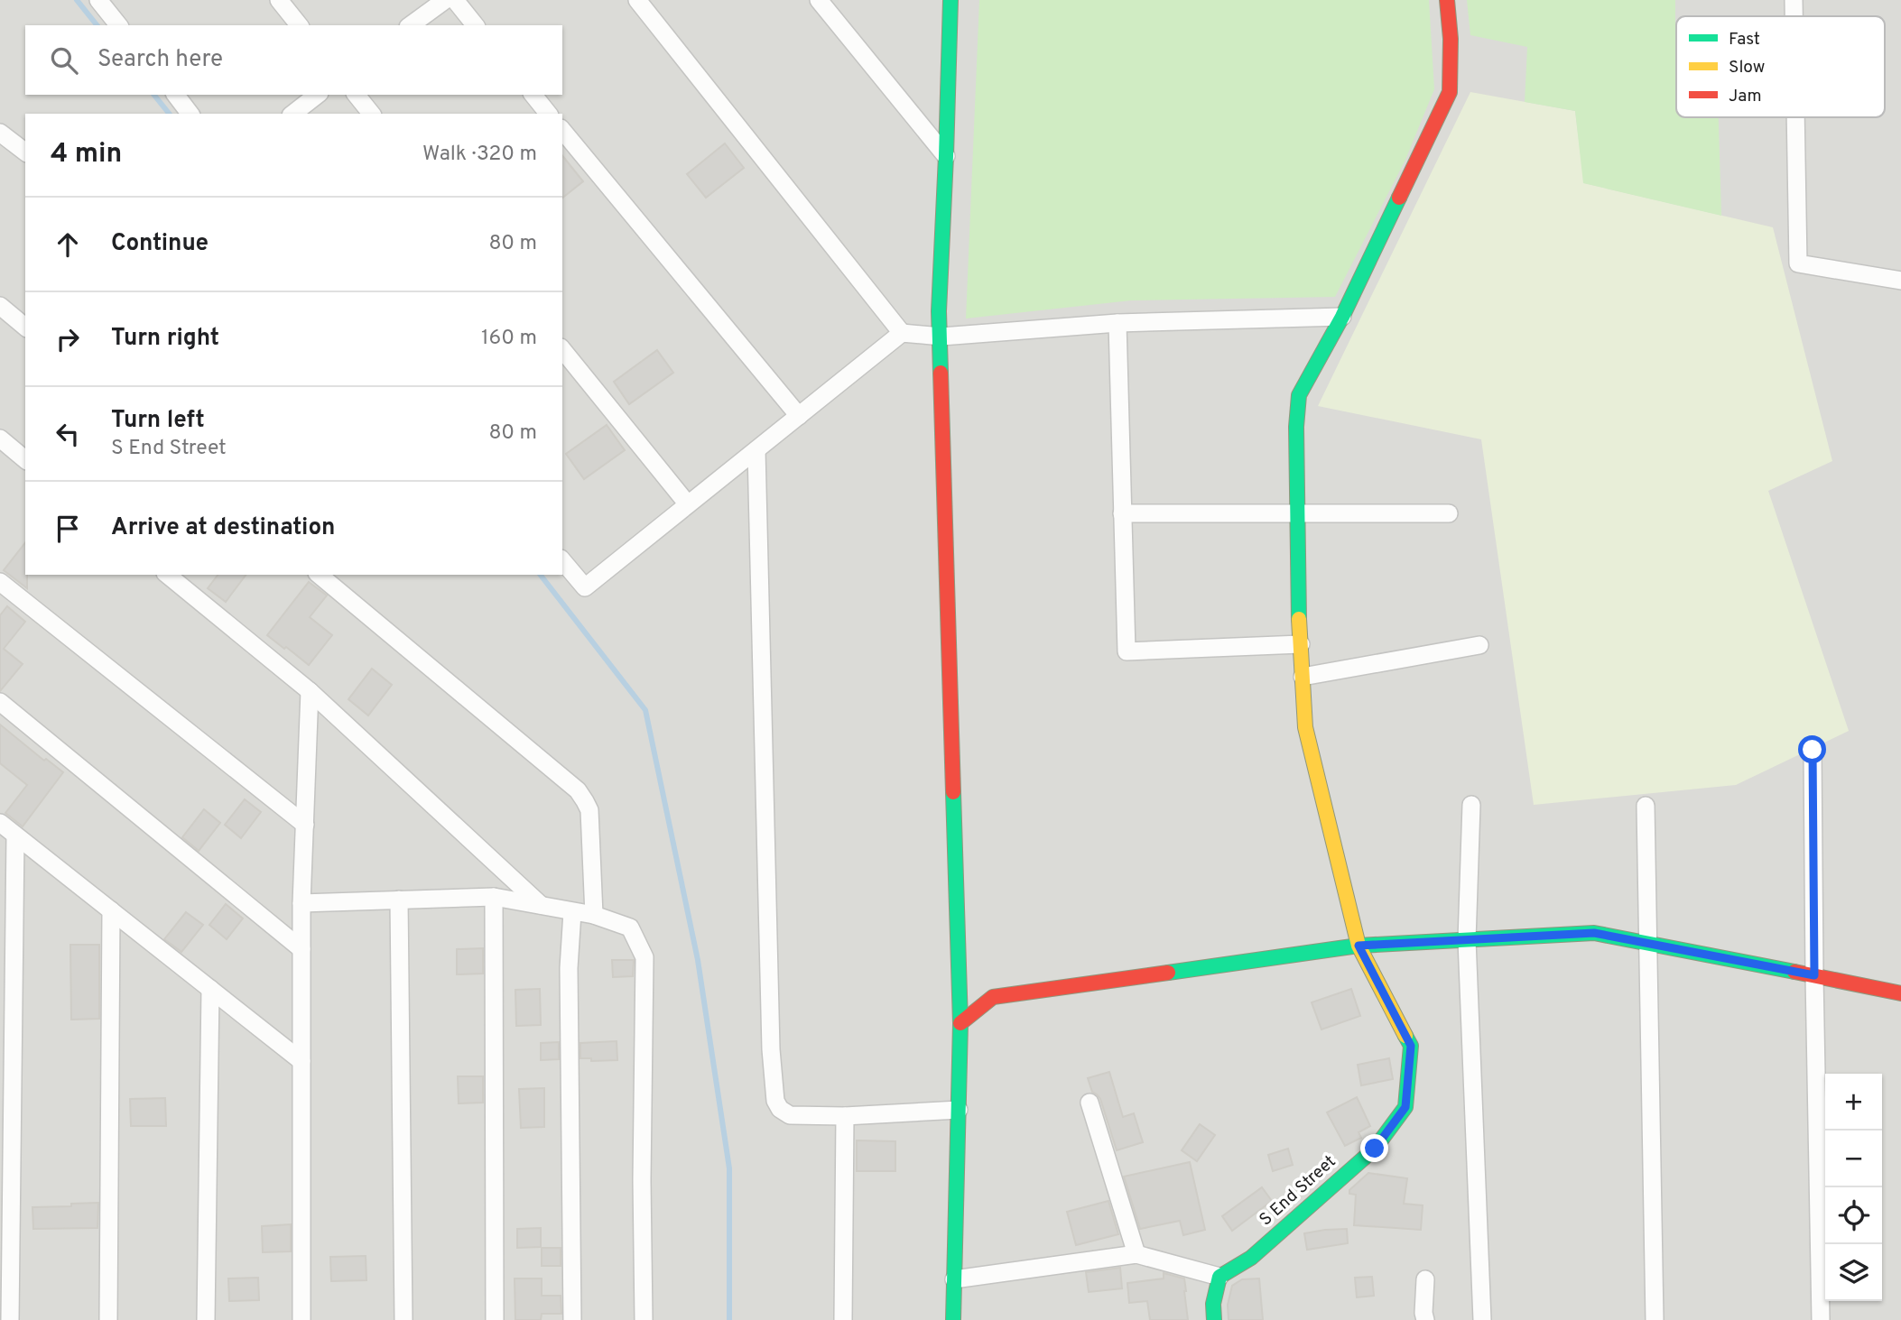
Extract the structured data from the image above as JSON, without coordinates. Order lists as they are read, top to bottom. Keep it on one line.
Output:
{"streets":{"street":["S End Street"]},"legend":["Fast","Slow","Jam"],"page":{"search":"Search here","heading":["4 min","Walk · 320 m"],"list":[["Continue","80 m"],["Turn right","160 m"],["Turn left","S End Street","80 m"],"Arrive at destination"],"map_buttons":["+","−"]}}
